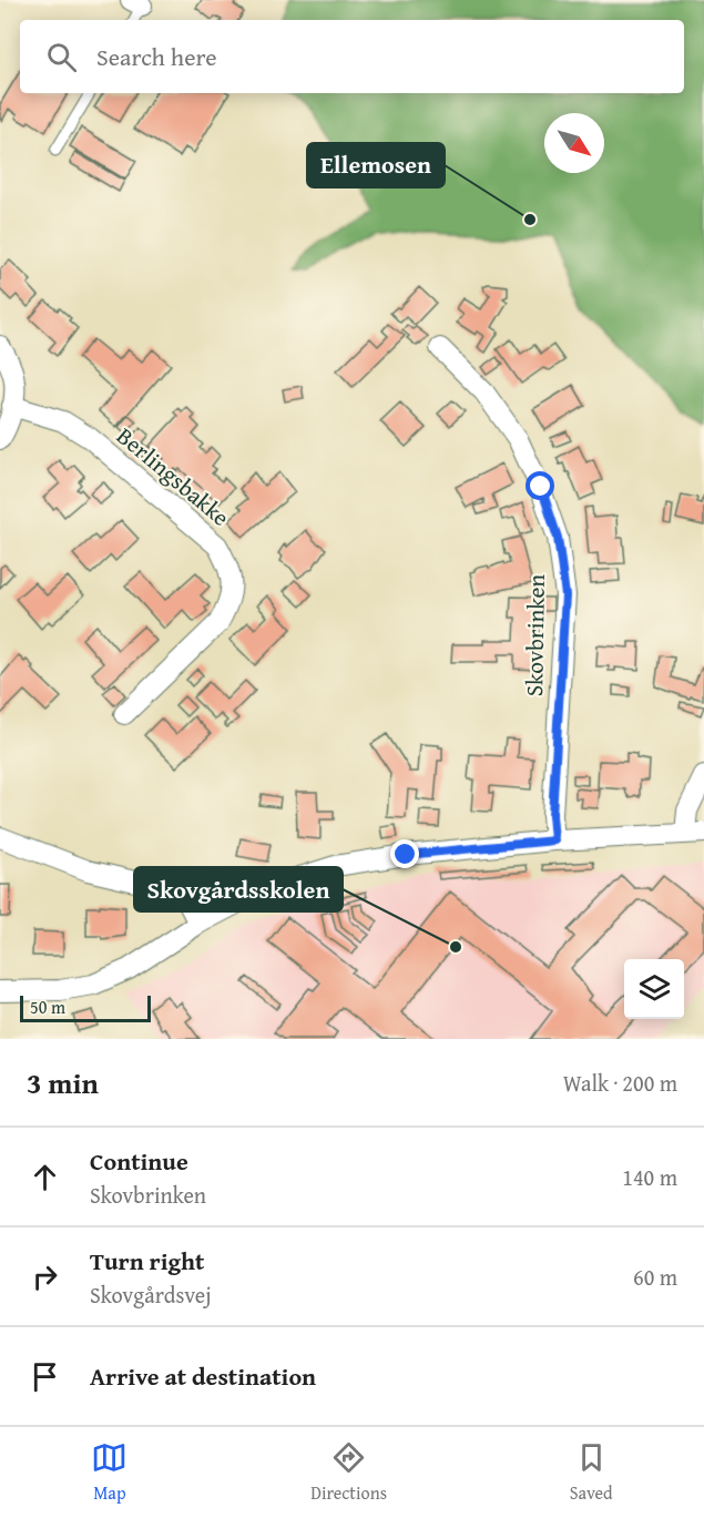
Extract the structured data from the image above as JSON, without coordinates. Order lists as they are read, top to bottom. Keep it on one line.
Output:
{"streets":{"street":["Berlingsbakke","Skovbrinken"]},"places":["Ellemosen","Skovgårdsskolen"],"scale_bar":"50 m","north":"bottom right","page":{"search":"Search here","scale":"50 m","heading":["3 min","Walk · 200 m"],"list":[["Continue","Skovbrinken","140 m"],["Turn right","Skovgårdsvej","60 m"],"Arrive at destination"],"nav":["Map","Directions","Saved"]}}
